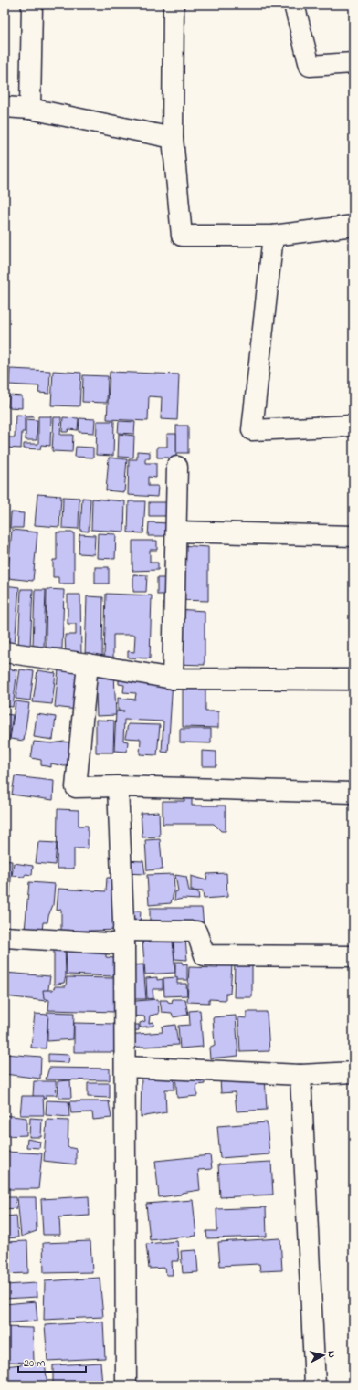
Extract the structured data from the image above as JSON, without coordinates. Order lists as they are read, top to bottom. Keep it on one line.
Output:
{"scale_bar":"20 m","north":"right"}
